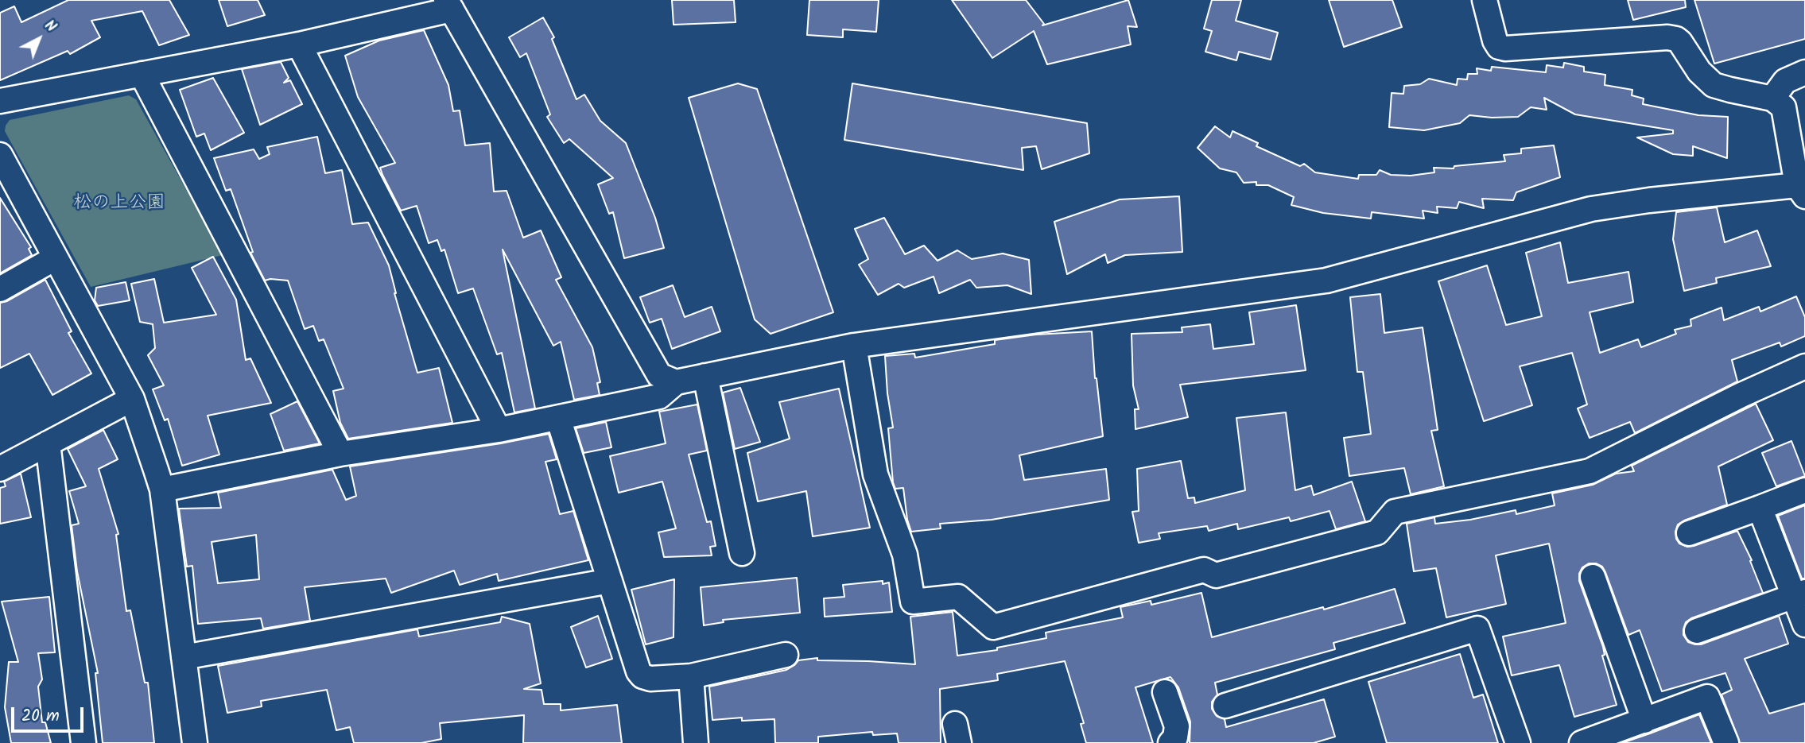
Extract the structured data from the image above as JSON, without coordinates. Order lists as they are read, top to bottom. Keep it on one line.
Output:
{"parks":["松の上公園"],"scale_bar":"20 m","north":"top right"}
